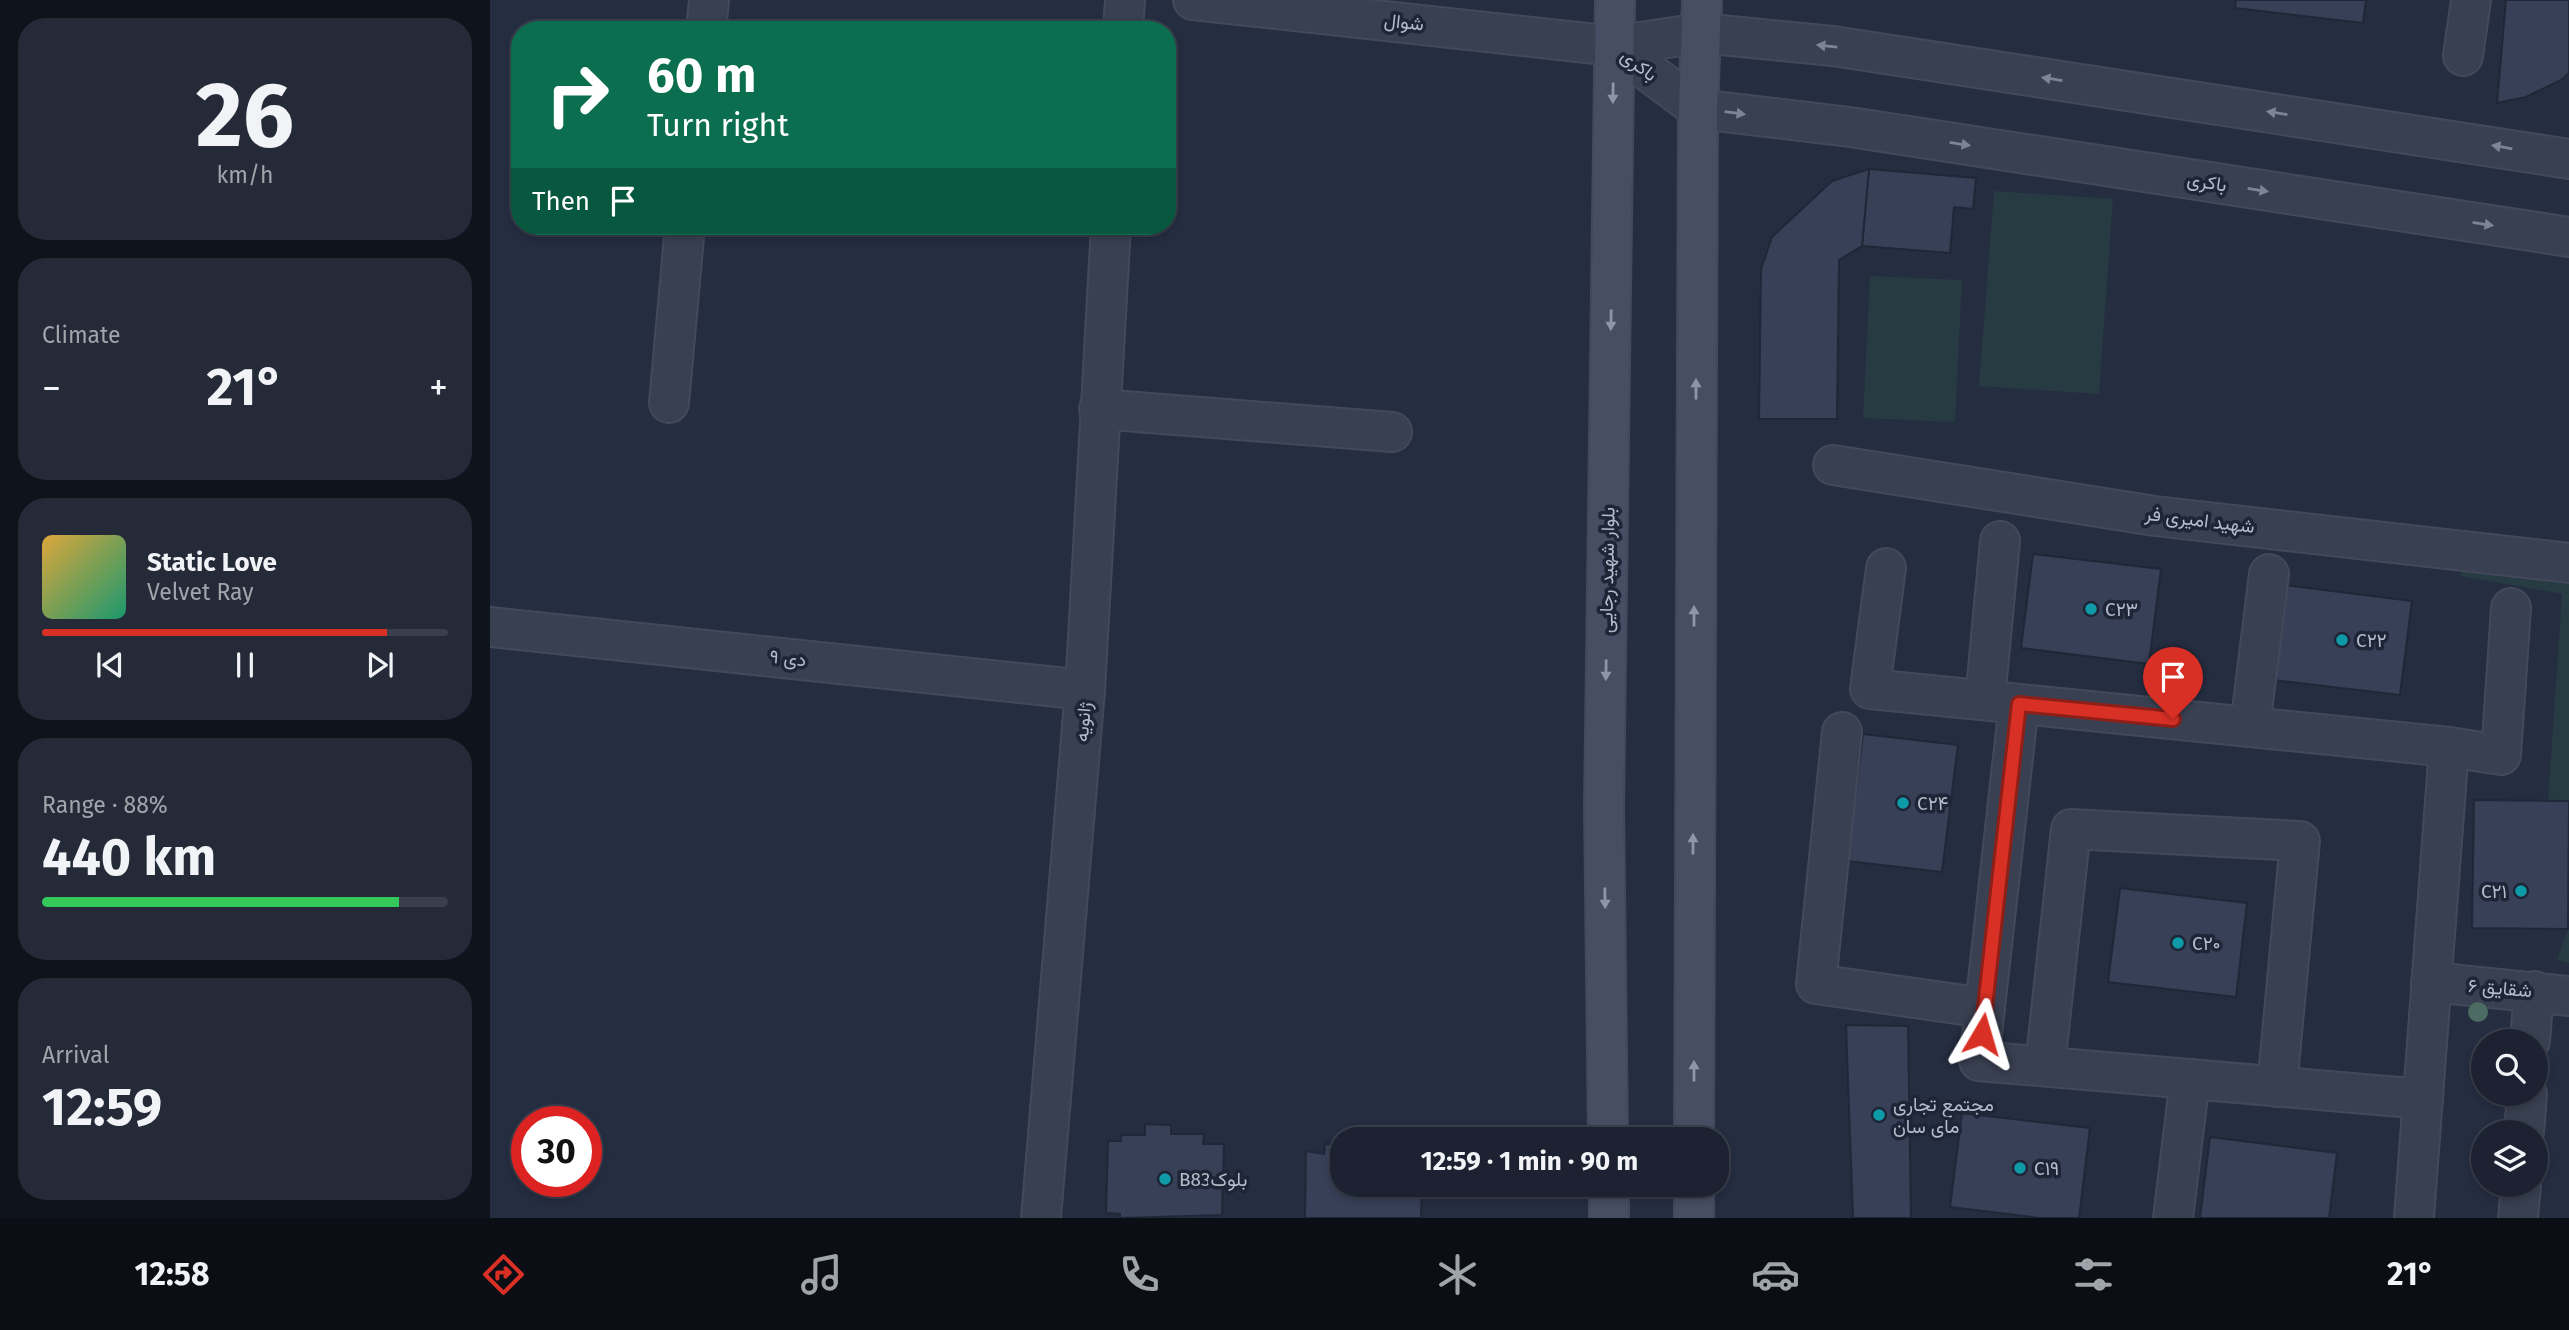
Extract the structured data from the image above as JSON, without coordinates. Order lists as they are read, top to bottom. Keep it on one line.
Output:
{"streets":{"main road":["بلوار شهید رجایی"],"street":["شوال","باکری","شهید امیری فر","۹ دی","ژانویه","شقایق ۶"]},"crossings":[["شوال","باکری"],["شوال","بلوار شهید رجایی"],["باکری","بلوار شهید رجایی"],["۹ دی","ژانویه"]],"places":["C۲۳","C۲۲","C۲۴","C۲۱","C۲۰","مجتمع تجاری مای سان","C۱۹","B83بلوک"],"page":{"tile":[["26","km/h"],"Climate",["Range · 88%","440 km"],["Arrival","12:59"]],"turn":["60 m","Turn right"],"then":"Then","heat":["−","21°","+"],"song":["Static Love","Velvet Ray"],"limit":"30","trip":"12:59 · 1 min · 90 m","tabs":["12:58","21°"]}}
